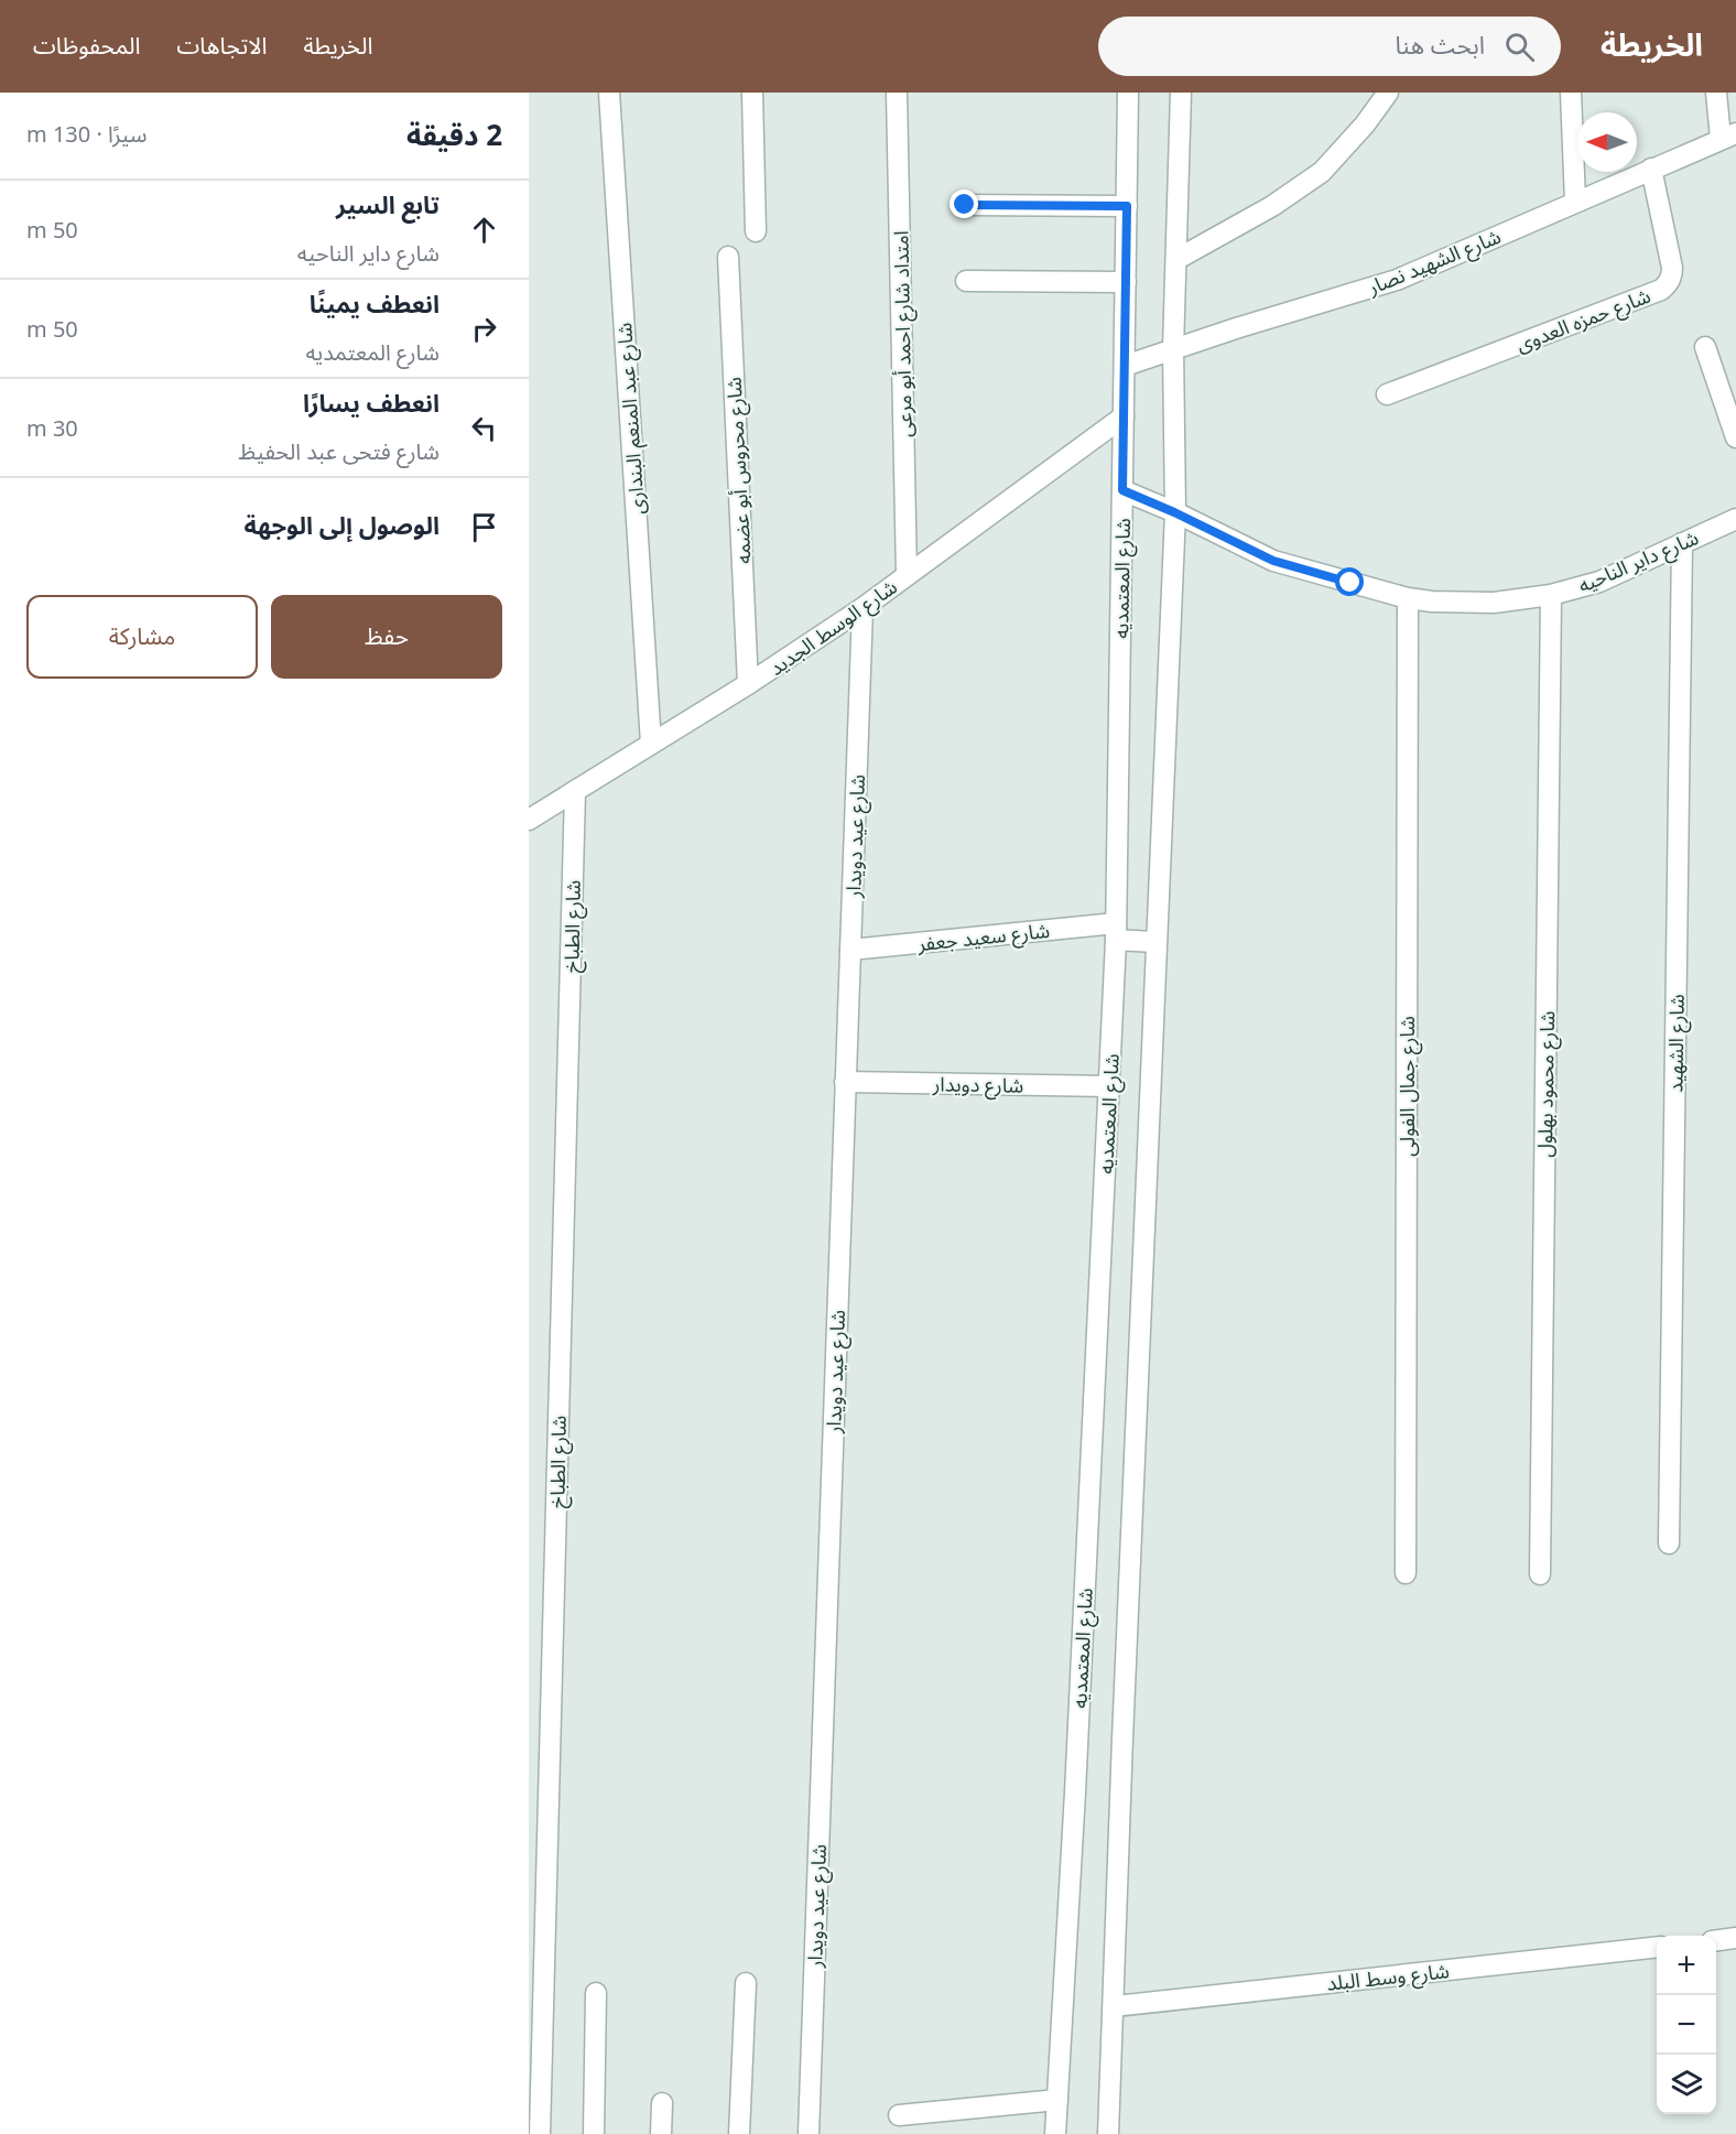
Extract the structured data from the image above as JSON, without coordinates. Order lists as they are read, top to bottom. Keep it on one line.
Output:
{"streets":{"street":["شارع الشهيد نصار","شارع حمزه العدوى","امتداد شارع احمد أبو مرعى","شارع عبد المنعم البندارى","شارع محروس أبو عضمه","شارع داير الناحيه","شارع المعتمديه","شارع الوسط الجديد","شارع عيد دويدار","شارع الطباخ","شارع سعيد جعفر","شارع الشهيد","شارع دويدار","شارع محمود بهلول","شارع جمال الفولى","شارع وسط البلد"]},"crossings":[["شارع الشهيد نصار","شارع حمزه العدوى"],["شارع الشهيد نصار","شارع المعتمديه"],["امتداد شارع احمد أبو مرعى","شارع الوسط الجديد"],["شارع عبد المنعم البندارى","شارع الوسط الجديد"],["شارع محروس أبو عضمه","شارع الوسط الجديد"],["شارع داير الناحيه","شارع المعتمديه"],["شارع داير الناحيه","شارع الشهيد"],["شارع داير الناحيه","شارع محمود بهلول"],["شارع داير الناحيه","شارع جمال الفولى"],["شارع المعتمديه","شارع الوسط الجديد"],["شارع المعتمديه","شارع سعيد جعفر"],["شارع المعتمديه","شارع دويدار"],["شارع المعتمديه","شارع وسط البلد"],["شارع الوسط الجديد","شارع عيد دويدار"],["شارع الوسط الجديد","شارع الطباخ"],["شارع عيد دويدار","شارع سعيد جعفر"],["شارع عيد دويدار","شارع دويدار"]],"north":"left","page":{"header":"الخريطة","search":"ابحث هنا","nav":["الخريطة","الاتجاهات","المحفوظات"],"heading":["2 دقيقة","سيرًا · 130 m"],"list":[["تابع السير","شارع داير الناحيه","50 m"],["انعطف يمينًا","شارع المعتمديه","50 m"],["انعطف يسارًا","شارع فتحى عبد الحفيظ","30 m"],"الوصول إلى الوجهة"],"buttons":["حفظ","مشاركة"],"map_buttons":["+","−"]}}
